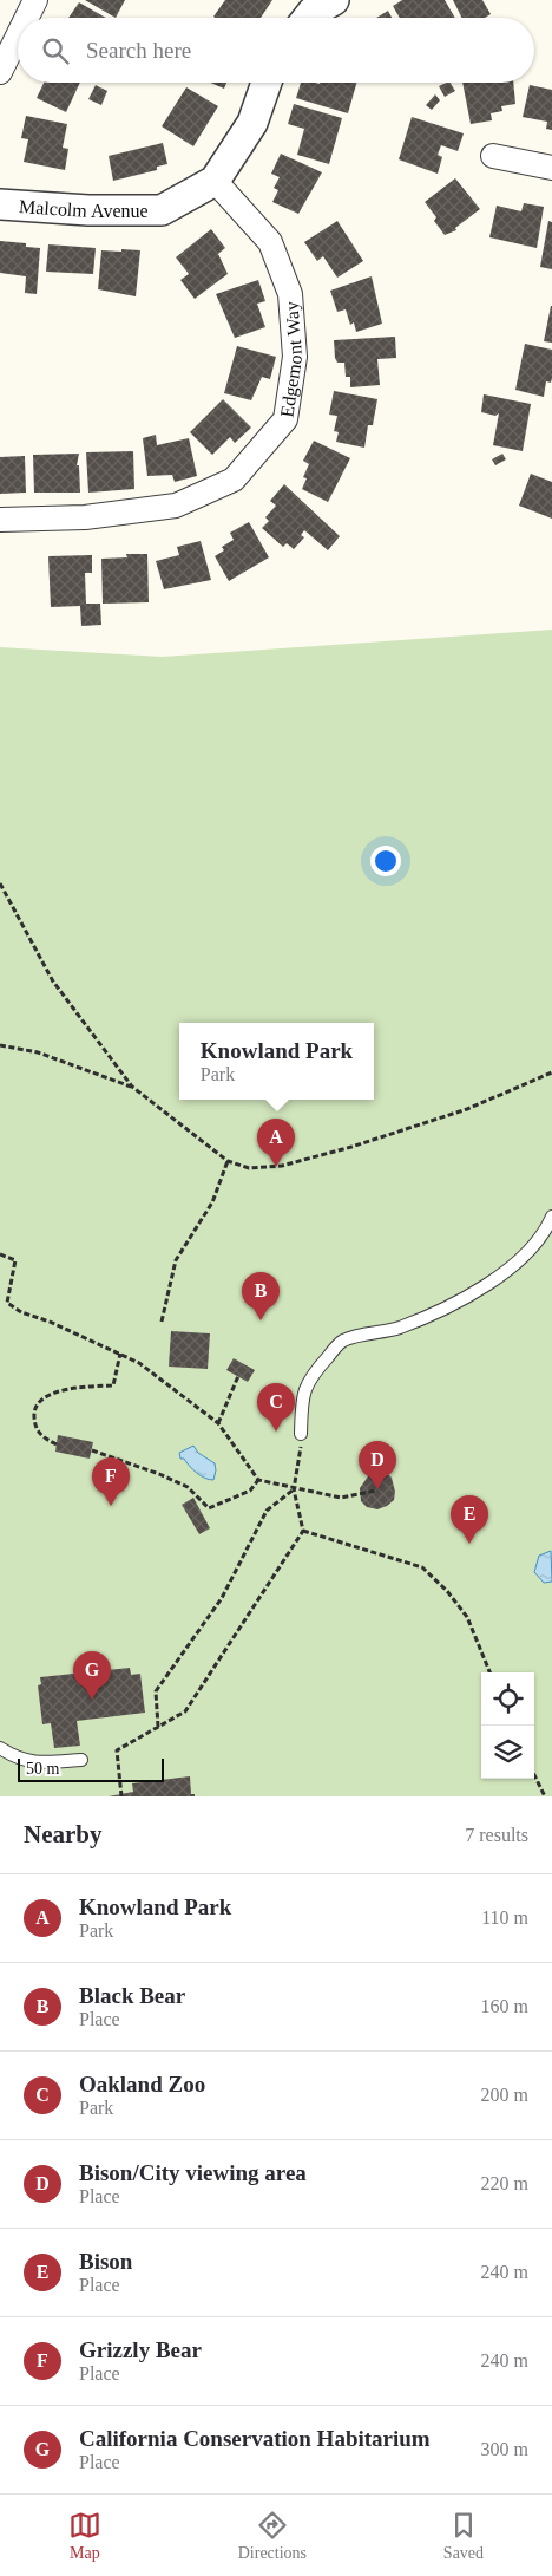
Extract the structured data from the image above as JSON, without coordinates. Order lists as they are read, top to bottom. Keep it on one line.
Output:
{"streets":{"street":["Malcolm Avenue","Edgemont Way"]},"crossings":[["Malcolm Avenue","Edgemont Way"]],"scale_bar":"50 m","page":{"search":"Search here","popup":["Knowland Park","Park"],"pins":["A","B","C","D","F","E","G"],"scale":"50 m","heading":["Nearby","7 results"],"list":[{"mark":"A","name":"Knowland Park","note":"Park","value":"110 m"},{"mark":"B","name":"Black Bear","note":"Place","value":"160 m"},{"mark":"C","name":"Oakland Zoo","note":"Park","value":"200 m"},{"mark":"D","name":"Bison/City viewing area","note":"Place","value":"220 m"},{"mark":"E","name":"Bison","note":"Place","value":"240 m"},{"mark":"F","name":"Grizzly Bear","note":"Place","value":"240 m"},{"mark":"G","name":"California Conservation Habitarium","note":"Place","value":"300 m"}],"nav":["Map","Directions","Saved"]}}
